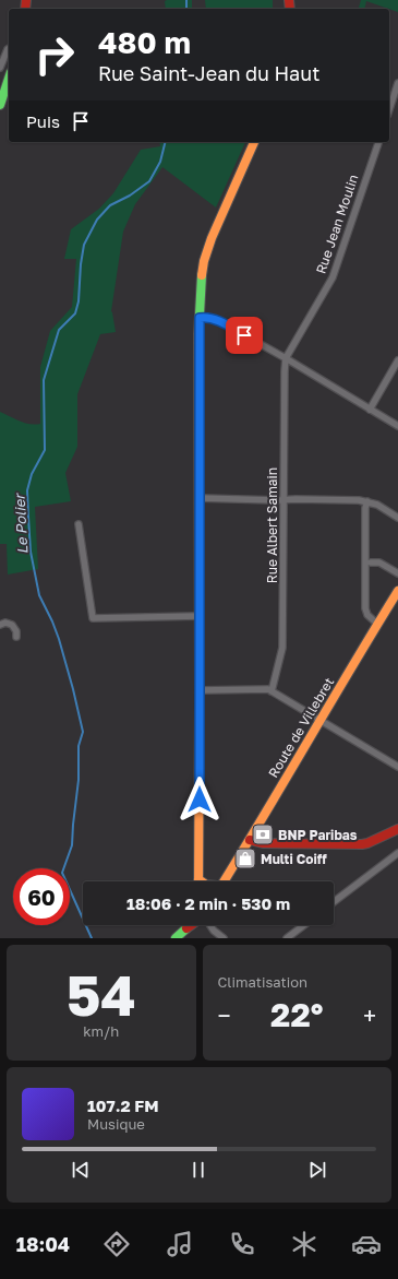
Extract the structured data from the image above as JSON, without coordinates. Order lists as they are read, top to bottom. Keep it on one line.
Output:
{"streets":{"main road":["Route de Villebret"],"street":["Rue Jean Moulin","Rue Albert Samain"]},"crossings":[["Rue Jean Moulin","Rue Albert Samain"]],"water":["Le Polier"],"places":{"bank":["BNP Paribas"],"shop":["Multi Coiff"]},"page":{"turn":["480 m","Rue Saint-Jean du Haut"],"then":"Puis","limit":"60","trip":"18:06 · 2 min · 530 m","tile":[["54","km/h"],"Climatisation"],"heat":["−","22°","+"],"song":["107.2 FM","Musique"],"tabs":"18:04"}}
